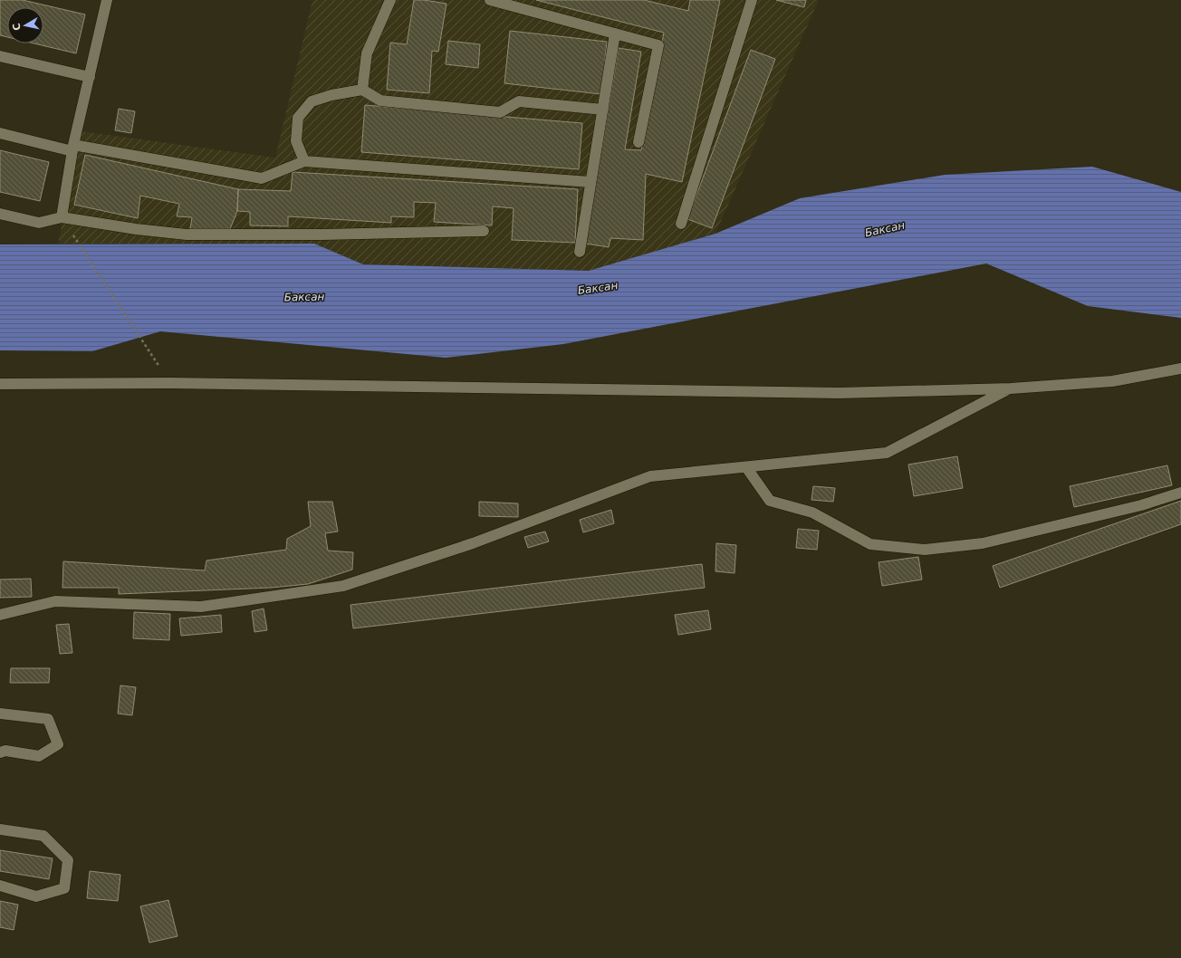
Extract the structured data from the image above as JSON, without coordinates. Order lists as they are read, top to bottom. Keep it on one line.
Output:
{"water":["Баксан"],"north":"left"}
